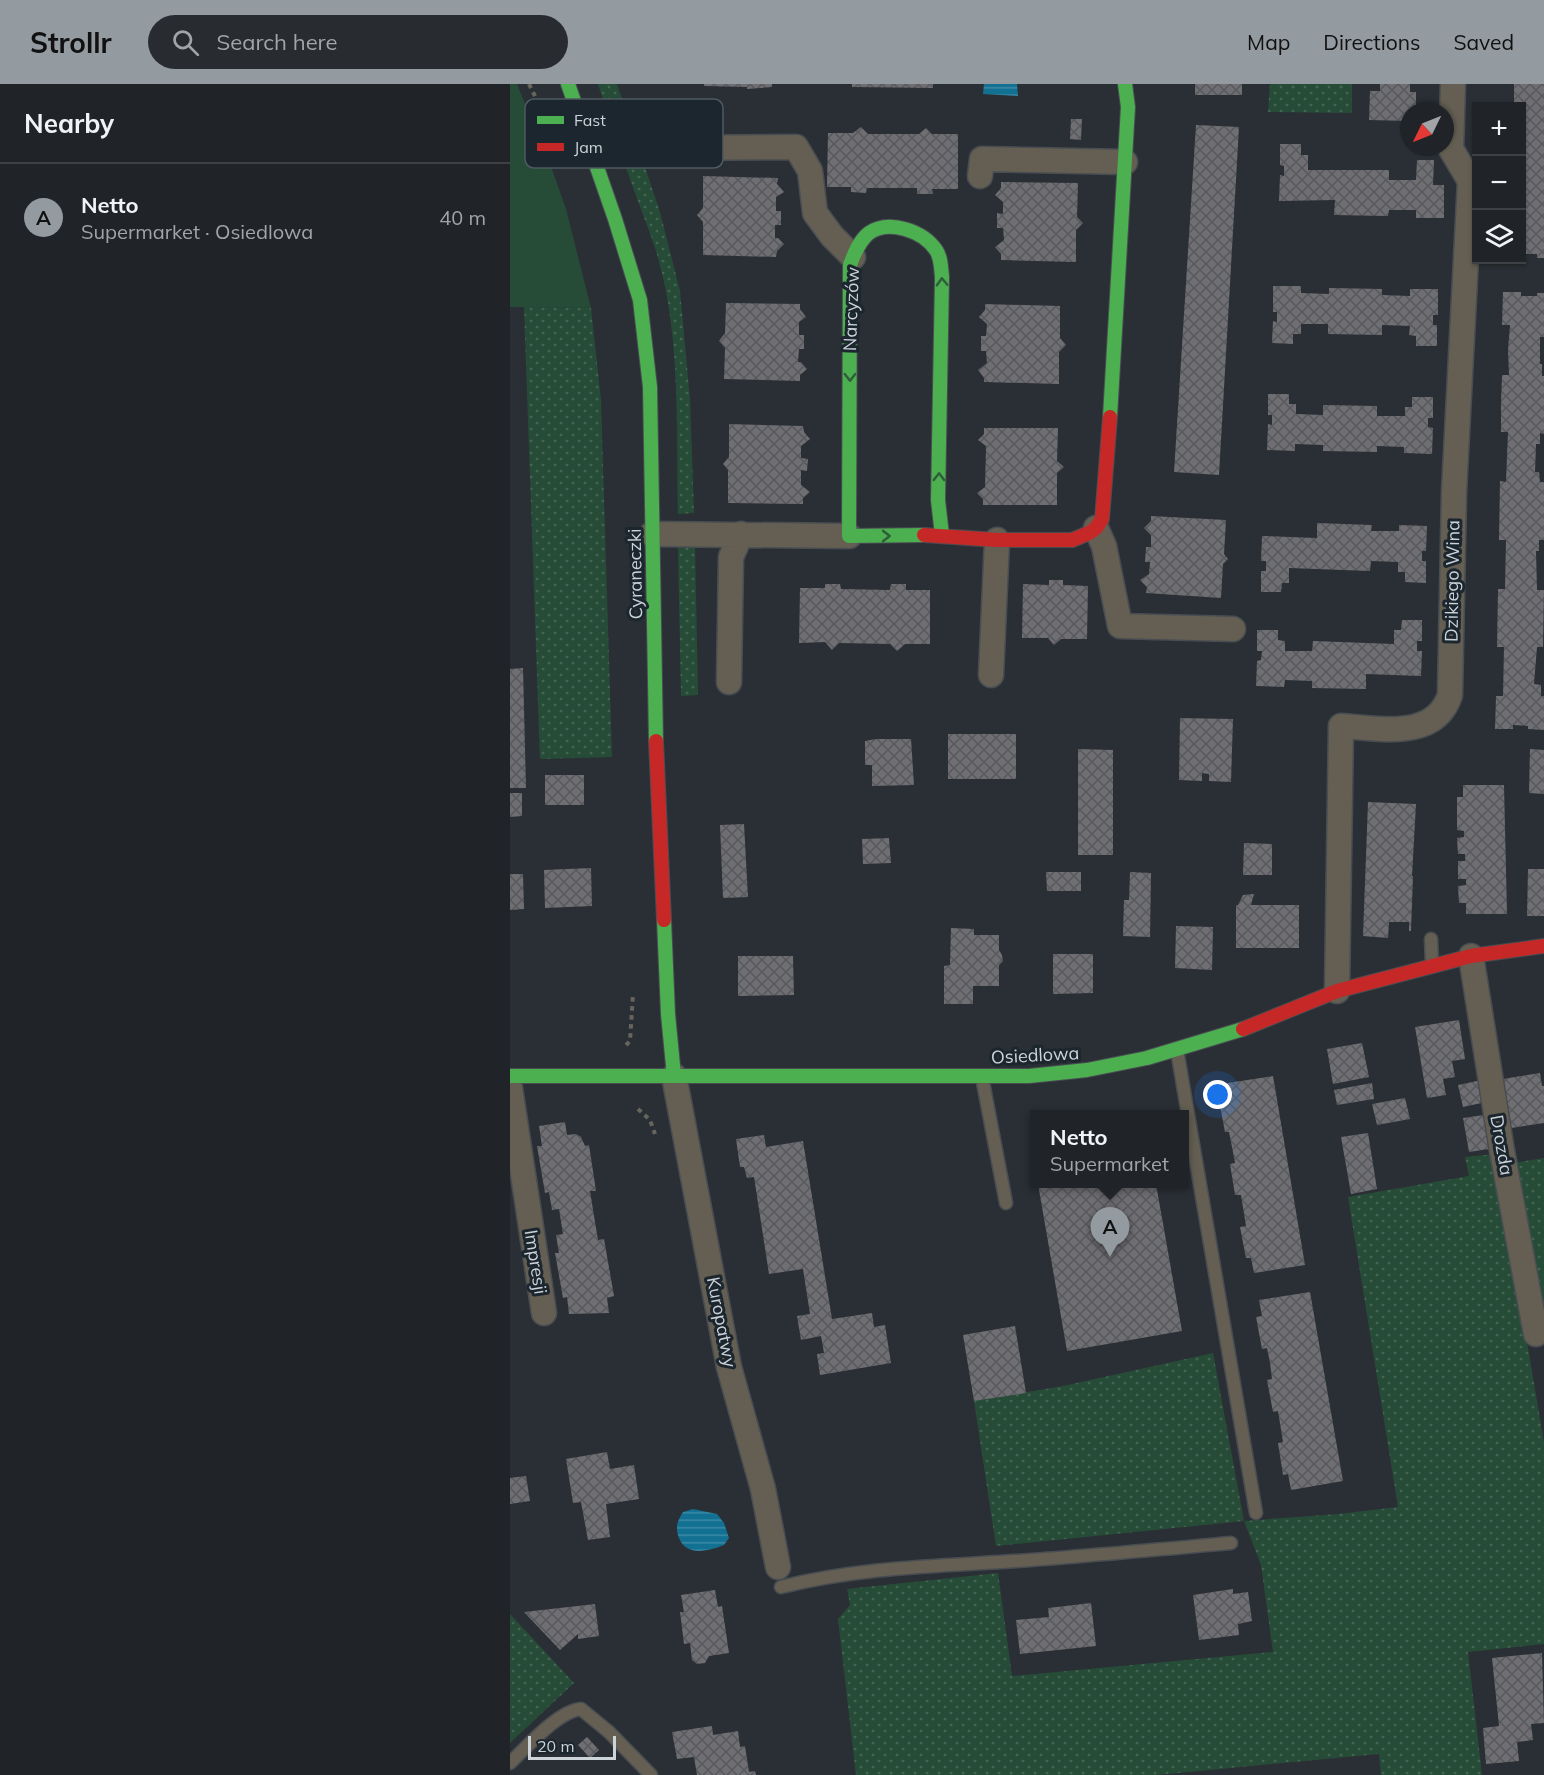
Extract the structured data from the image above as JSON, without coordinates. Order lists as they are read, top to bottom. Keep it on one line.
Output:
{"streets":{"street":["Narcyzów","Cyraneczki","Dzikiego Wina","Osiedlowa","Drozda","Impresji","Kuropatwy"]},"crossings":[["Cyraneczki","Osiedlowa"],["Cyraneczki","Kuropatwy"],["Dzikiego Wina","Osiedlowa"],["Osiedlowa","Drozda"],["Osiedlowa","Kuropatwy"]],"legend":["Fast","Jam"],"scale_bar":"20 m","north":"bottom left","page":{"header":"Strollr","search":"Search here","nav":["Map","Directions","Saved"],"heading":"Nearby","map_buttons":["+","−"],"list":[{"mark":"A","name":"Netto","note":"Supermarket · Osiedlowa","value":"40 m"}],"popup":["Netto","Supermarket"],"pins":"A","scale":"20 m"}}
